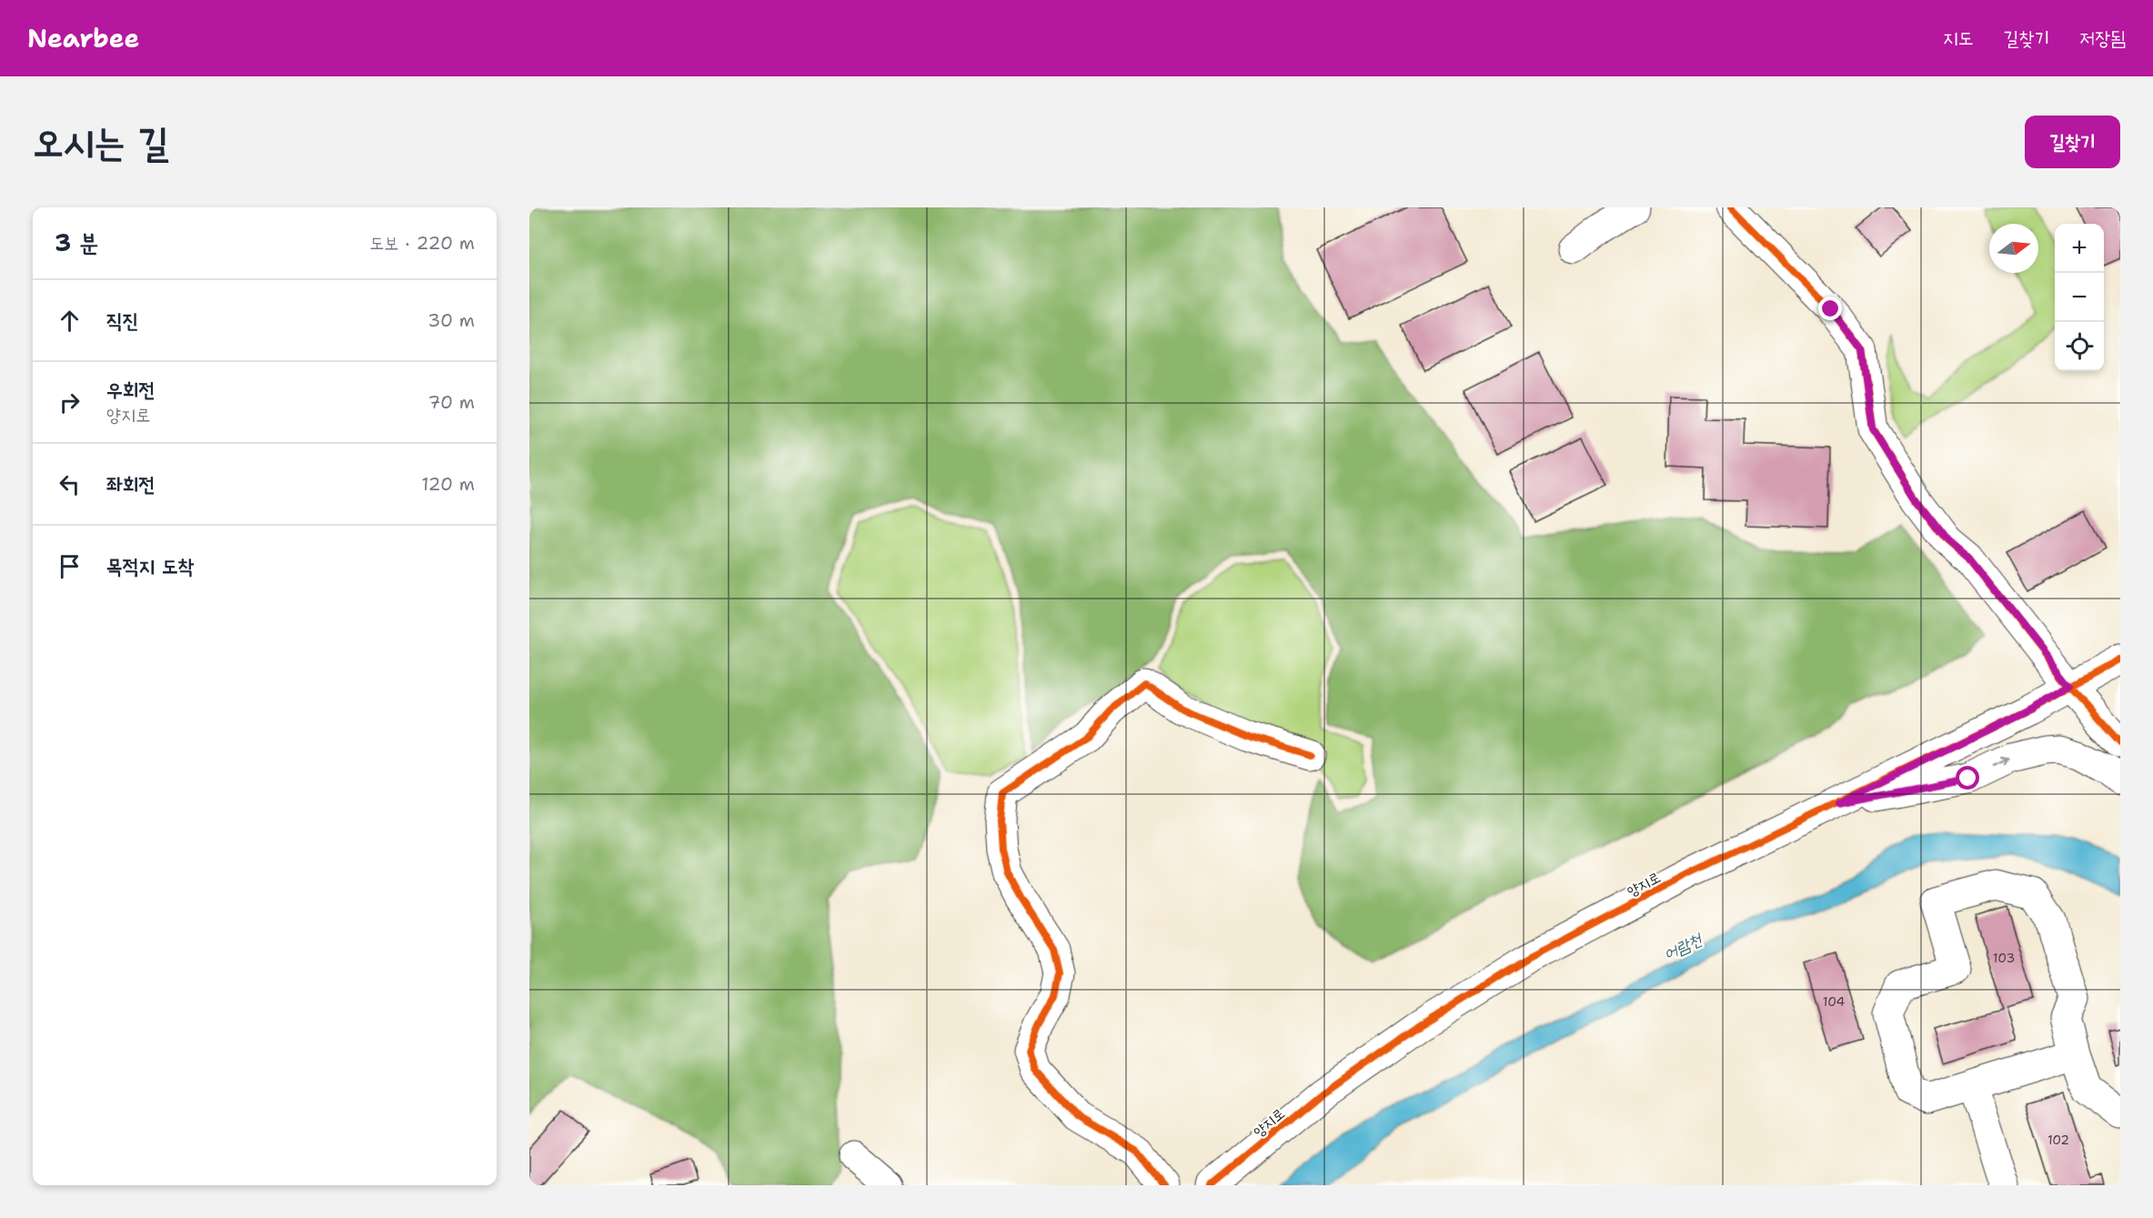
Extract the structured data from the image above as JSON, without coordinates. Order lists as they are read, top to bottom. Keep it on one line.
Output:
{"streets":{"street":["양지로"]},"water":["어람천"],"house_numbers":["103","104","102"],"north":"right","page":{"header":"Nearbee","nav":["지도","길찾기","저장됨"],"buttons":"길찾기","title":"오시는 길","heading":["3 분","도보 · 220 m"],"map_buttons":["+","−"],"list":[["직진","30 m"],["우회전","양지로","70 m"],["좌회전","120 m"],"목적지 도착"]}}
